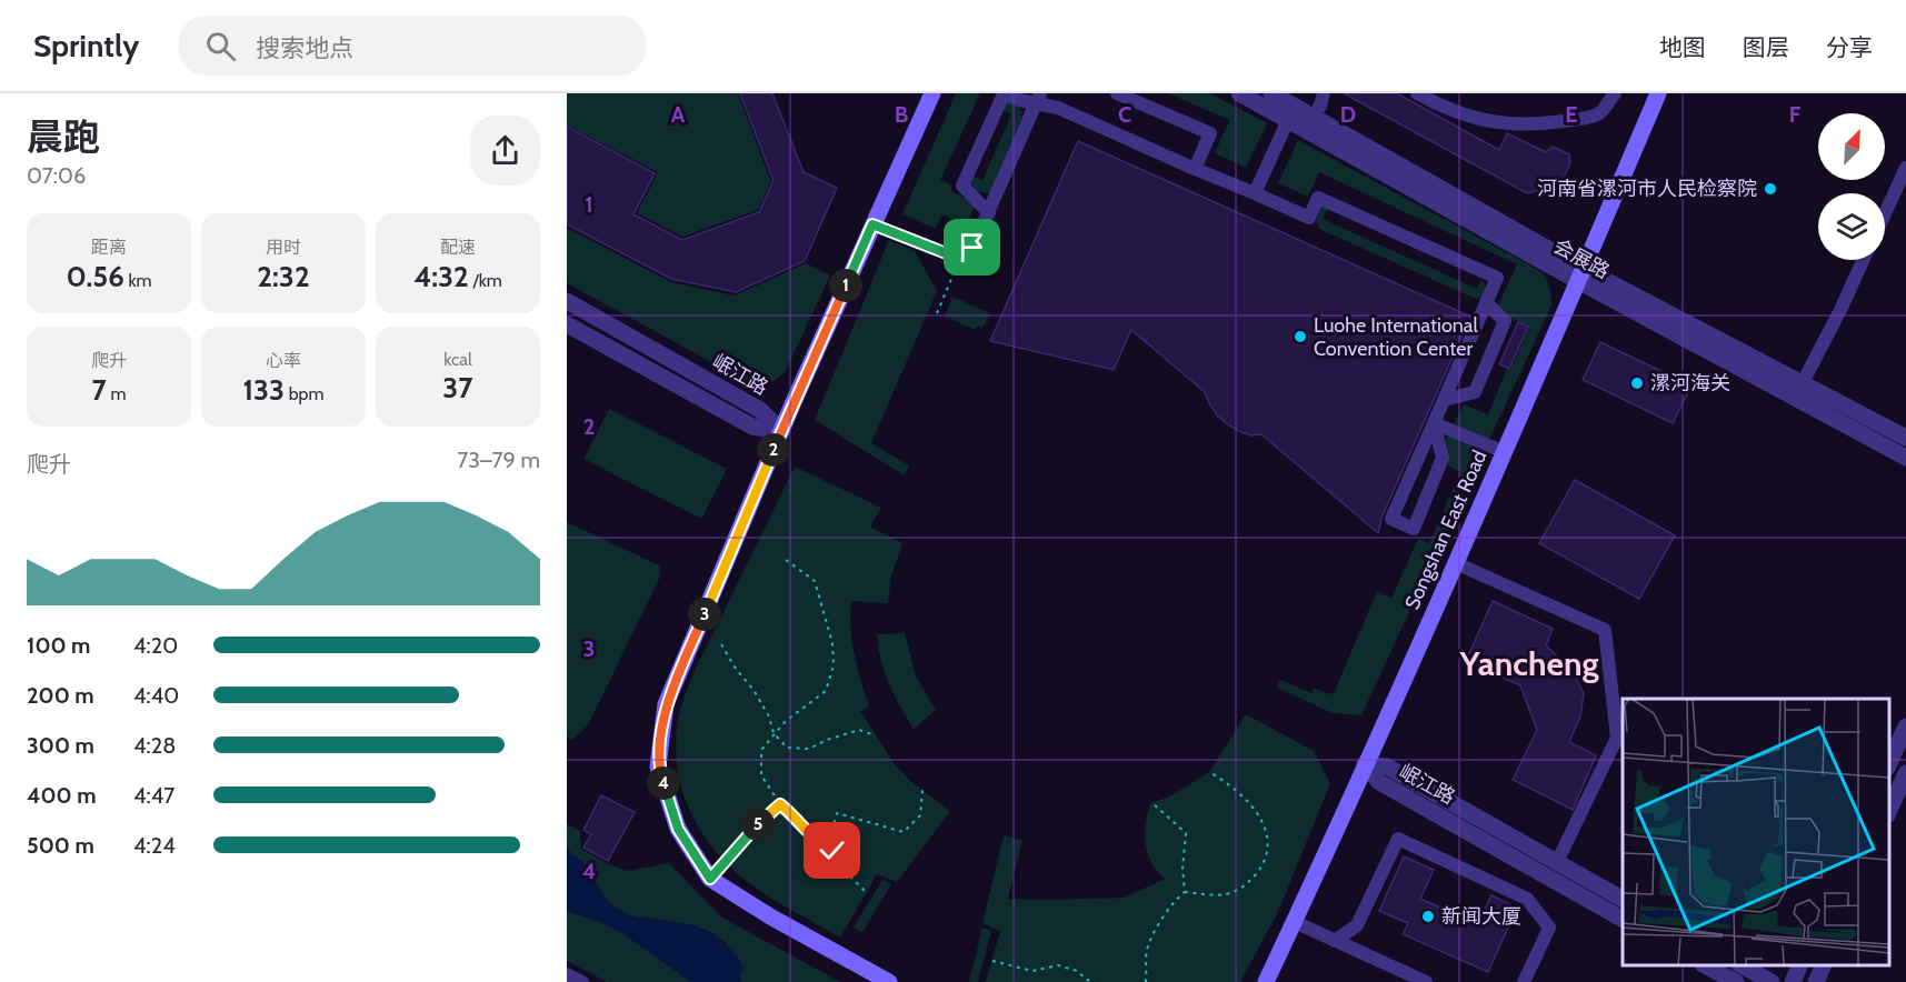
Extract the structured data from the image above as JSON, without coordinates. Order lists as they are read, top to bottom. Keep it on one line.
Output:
{"streets":{"main road":["Songshan East Road"],"street":["会展路","岷江路"]},"crossings":[["会展路","Songshan East Road"],["岷江路","Songshan East Road"]],"districts":["Yancheng"],"places":["河南省漯河市人民检察院","Luohe International Convention Center","漯河海关","新闻大厦"],"north":"top right","page":{"header":"Sprintly","search":"搜索地点","nav":["地图","图层","分享"],"heading":["晨跑","07:06"],"stats":[["距离","0.56 km"],["用时","2:32"],["配速","4:32 /km"],["爬升","7 m"],["心率","133 bpm"],["kcal","37"]],"pins":["1","2","3","4","5"],"chart":["爬升","73–79 m"],"list":[{"name":"100 m","note":"4:20"},{"name":"200 m","note":"4:40"},{"name":"300 m","note":"4:28"},{"name":"400 m","note":"4:47"},{"name":"500 m","note":"4:24"}]},"grid":{"columns":["A","B","C","D","E","F"],"rows":["1","2","3","4"]}}
